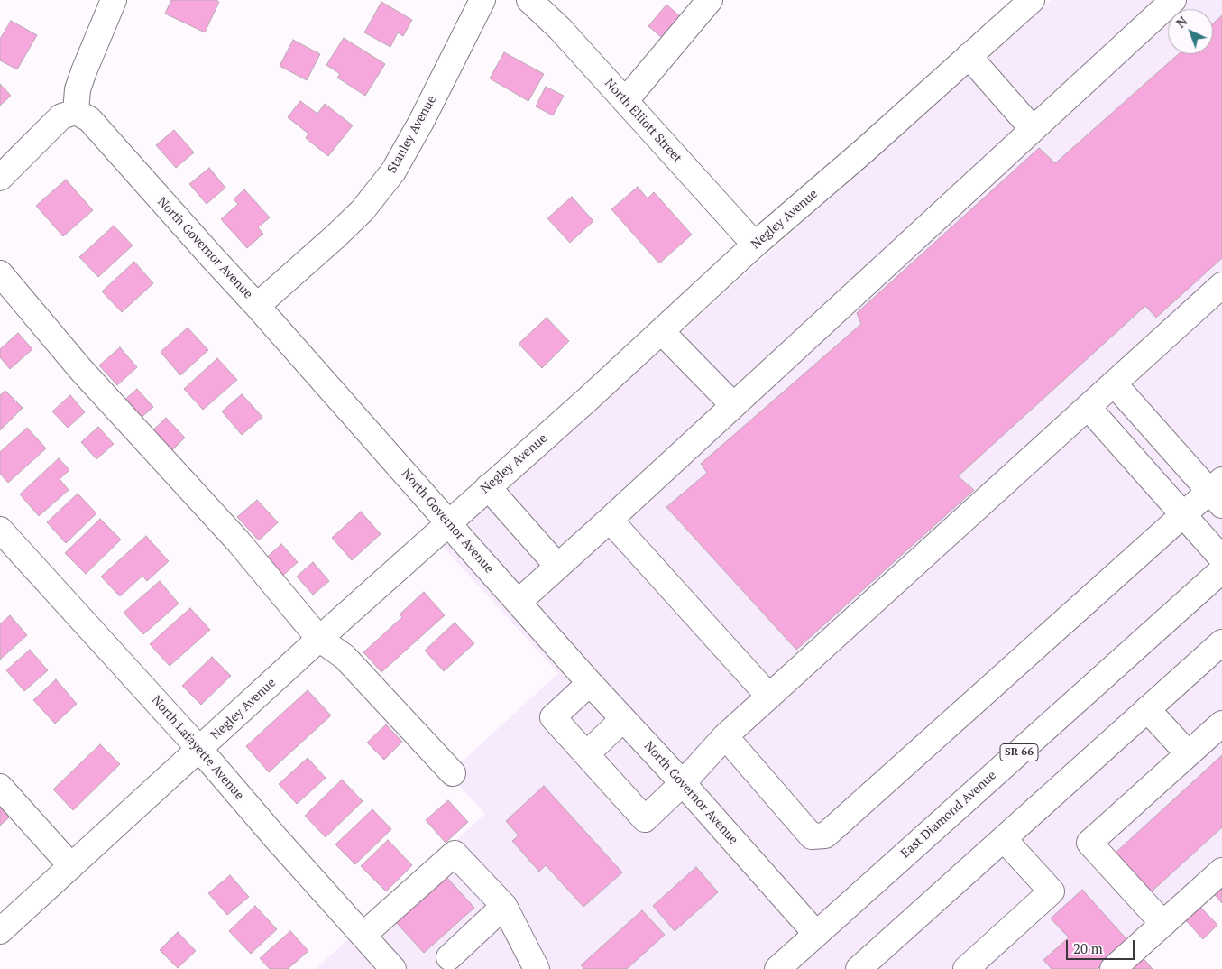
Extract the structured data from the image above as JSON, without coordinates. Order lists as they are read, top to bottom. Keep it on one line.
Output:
{"streets":{"street":["North Elliott Street","Stanley Avenue","Negley Avenue","North Governor Avenue","North Lafayette Avenue","SR 66","East Diamond Avenue"]},"crossings":[["North Elliott Street","Negley Avenue"],["Stanley Avenue","North Governor Avenue"],["Negley Avenue","North Governor Avenue"],["Negley Avenue","North Lafayette Avenue"],["North Governor Avenue","East Diamond Avenue"]],"scale_bar":"20 m","north":"top left"}
